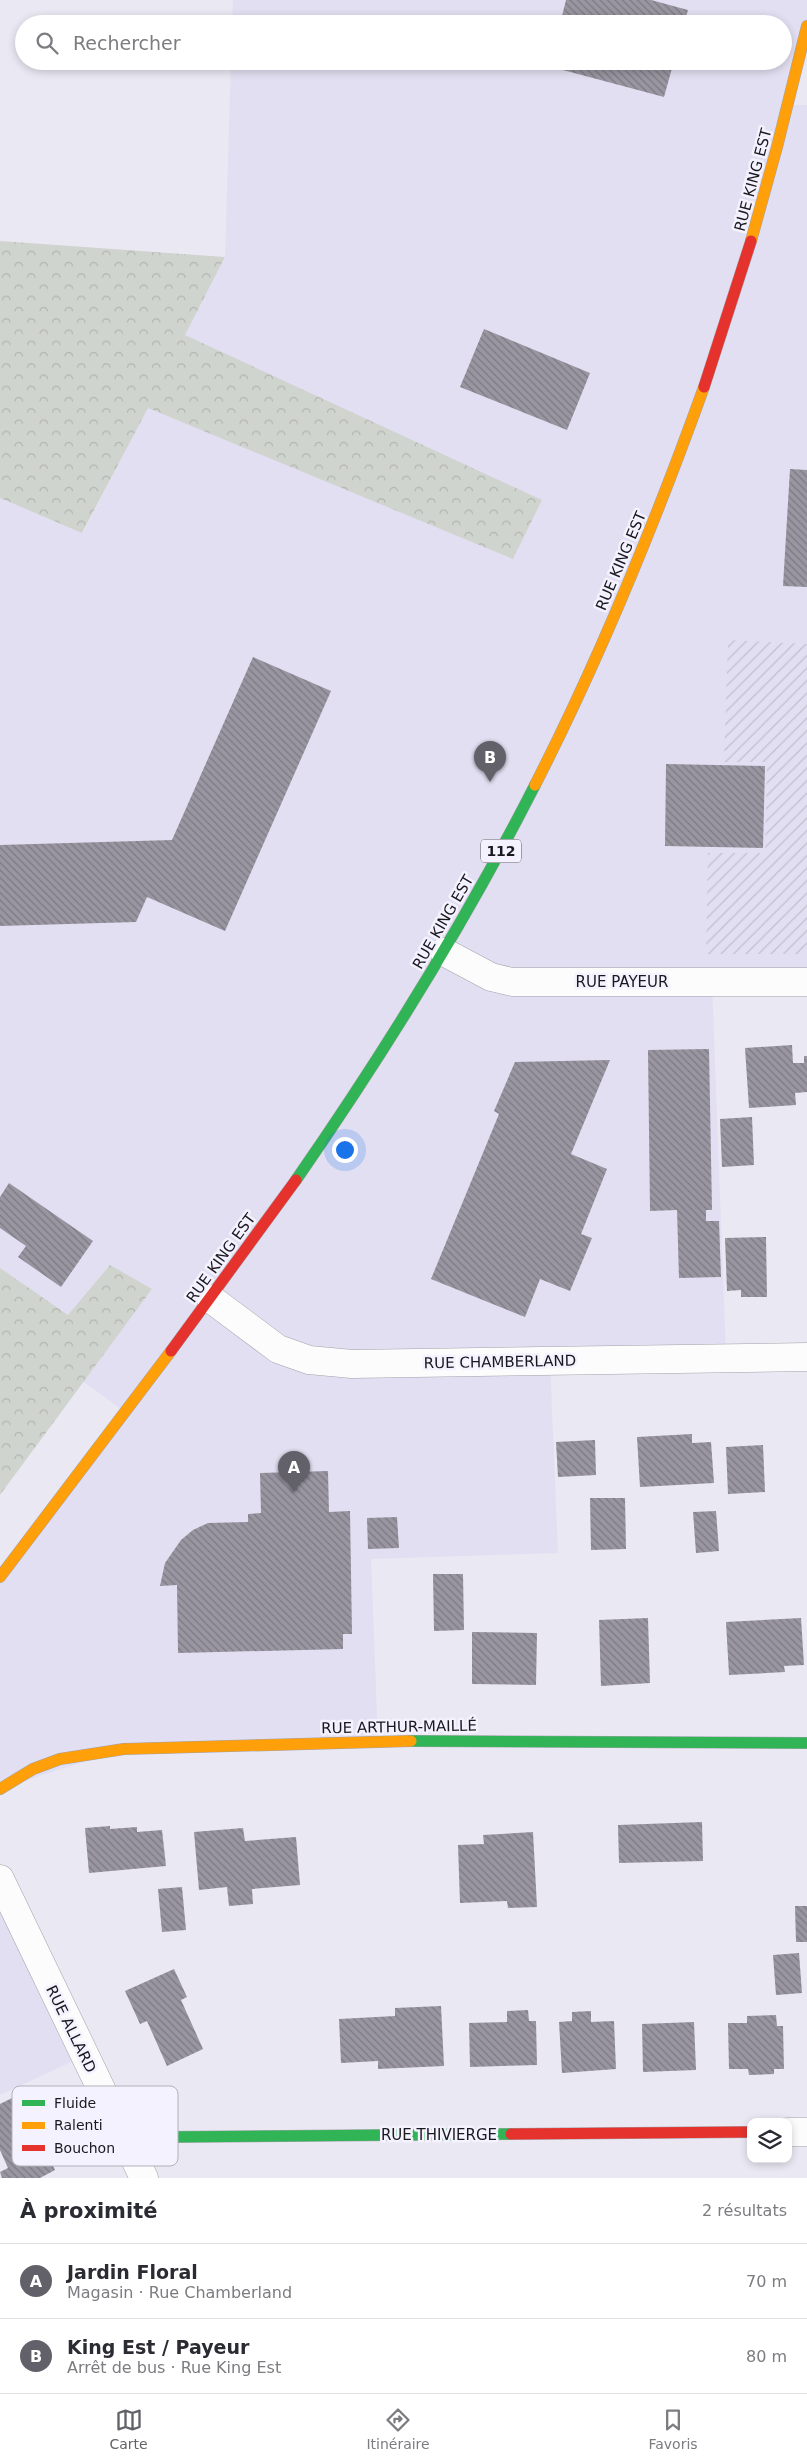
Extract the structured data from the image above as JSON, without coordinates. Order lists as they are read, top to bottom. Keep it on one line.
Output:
{"streets":{"main road":["RUE KING EST","112","RUE ARTHUR-MAILLÉ","RUE THIVIERGE"],"street":["RUE PAYEUR","RUE CHAMBERLAND","RUE ALLARD"]},"crossings":[["RUE KING EST","RUE PAYEUR"],["RUE KING EST","RUE CHAMBERLAND"]],"legend":["Fluide","Ralenti","Bouchon"],"page":{"search":"Rechercher","pins":["B","A"],"heading":["À proximité","2 résultats"],"list":[{"mark":"A","name":"Jardin Floral","note":"Magasin · Rue Chamberland","value":"70 m"},{"mark":"B","name":"King Est / Payeur","note":"Arrêt de bus · Rue King Est","value":"80 m"}],"nav":["Carte","Itinéraire","Favoris"]}}
